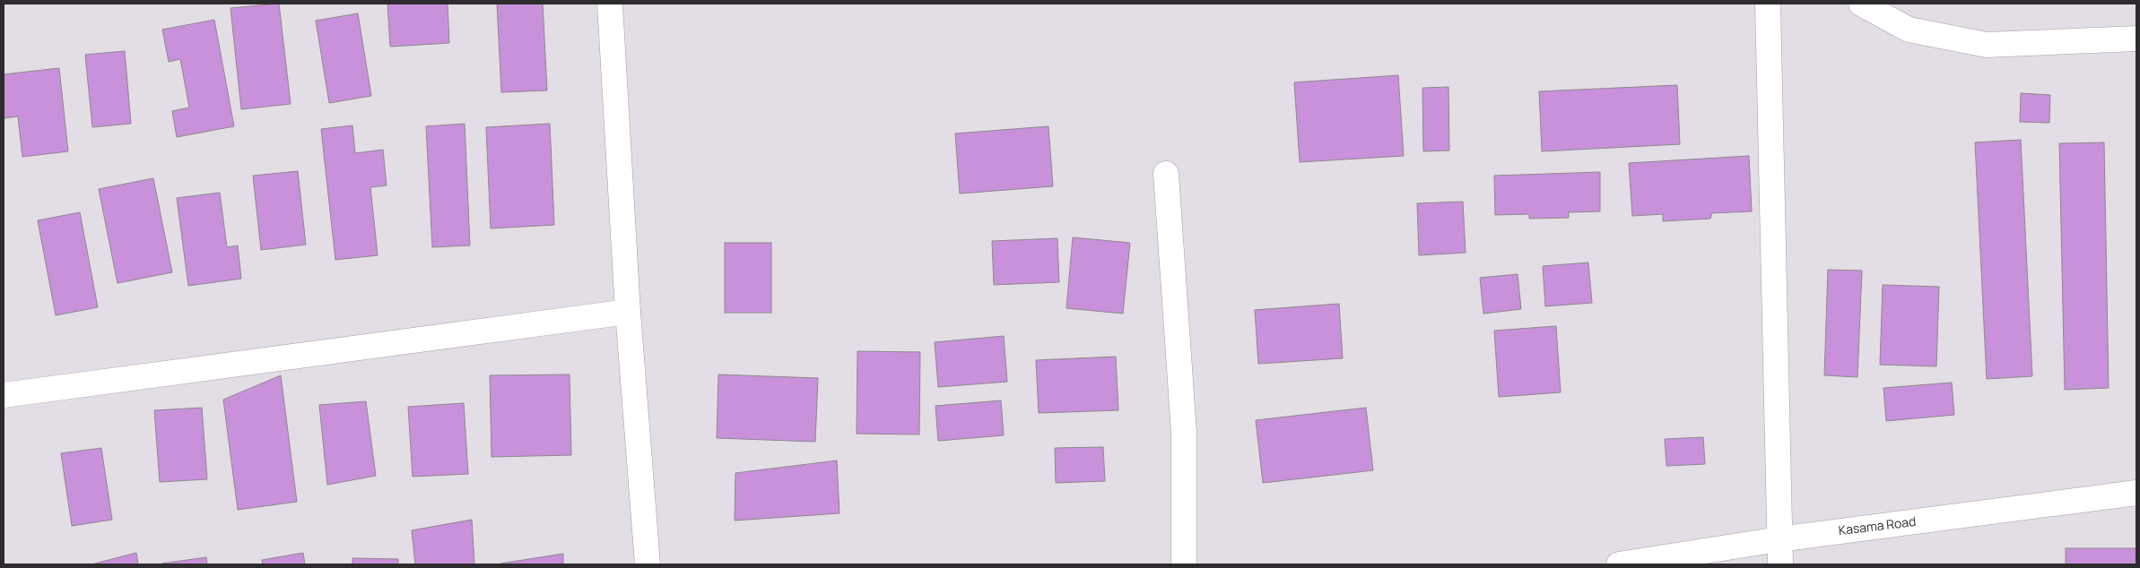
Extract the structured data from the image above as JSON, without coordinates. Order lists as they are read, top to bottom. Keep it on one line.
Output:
{"streets":{"street":["Kasama Road"]}}
